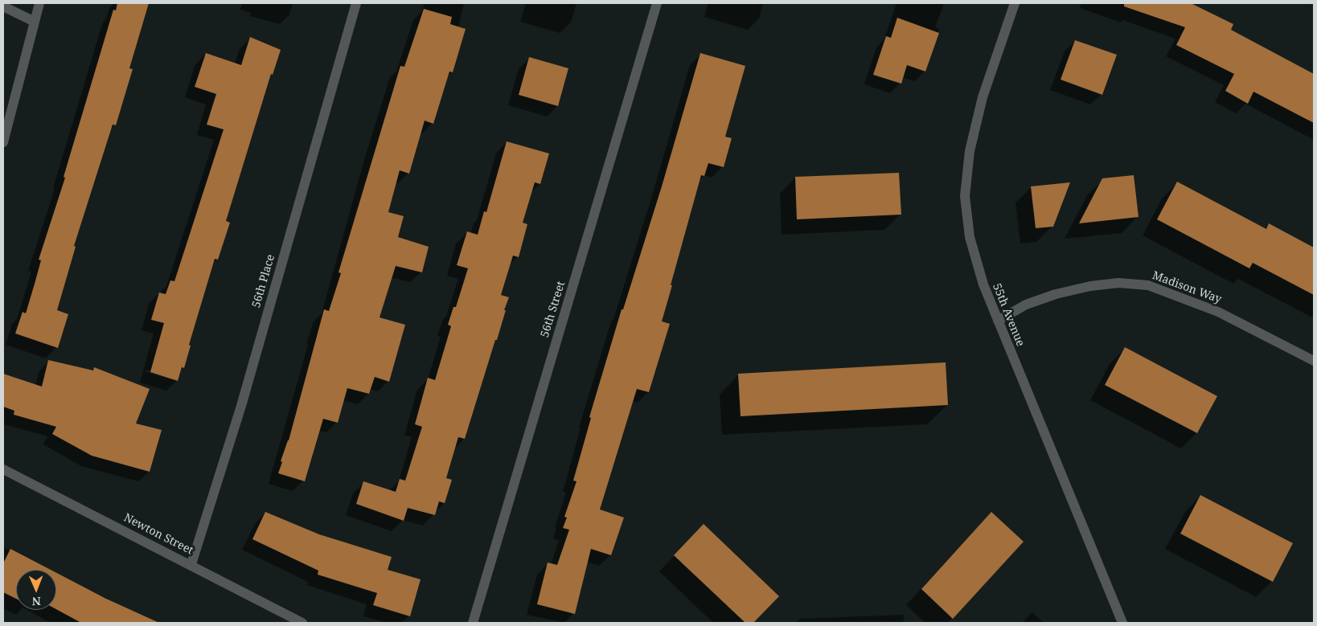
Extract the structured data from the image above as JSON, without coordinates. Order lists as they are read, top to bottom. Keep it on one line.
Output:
{"streets":{"street":["56th Place","Madison Way","56th Street","55th Avenue","Newton Street"]},"crossings":[["56th Place","Newton Street"],["Madison Way","55th Avenue"]],"north":"bottom"}
